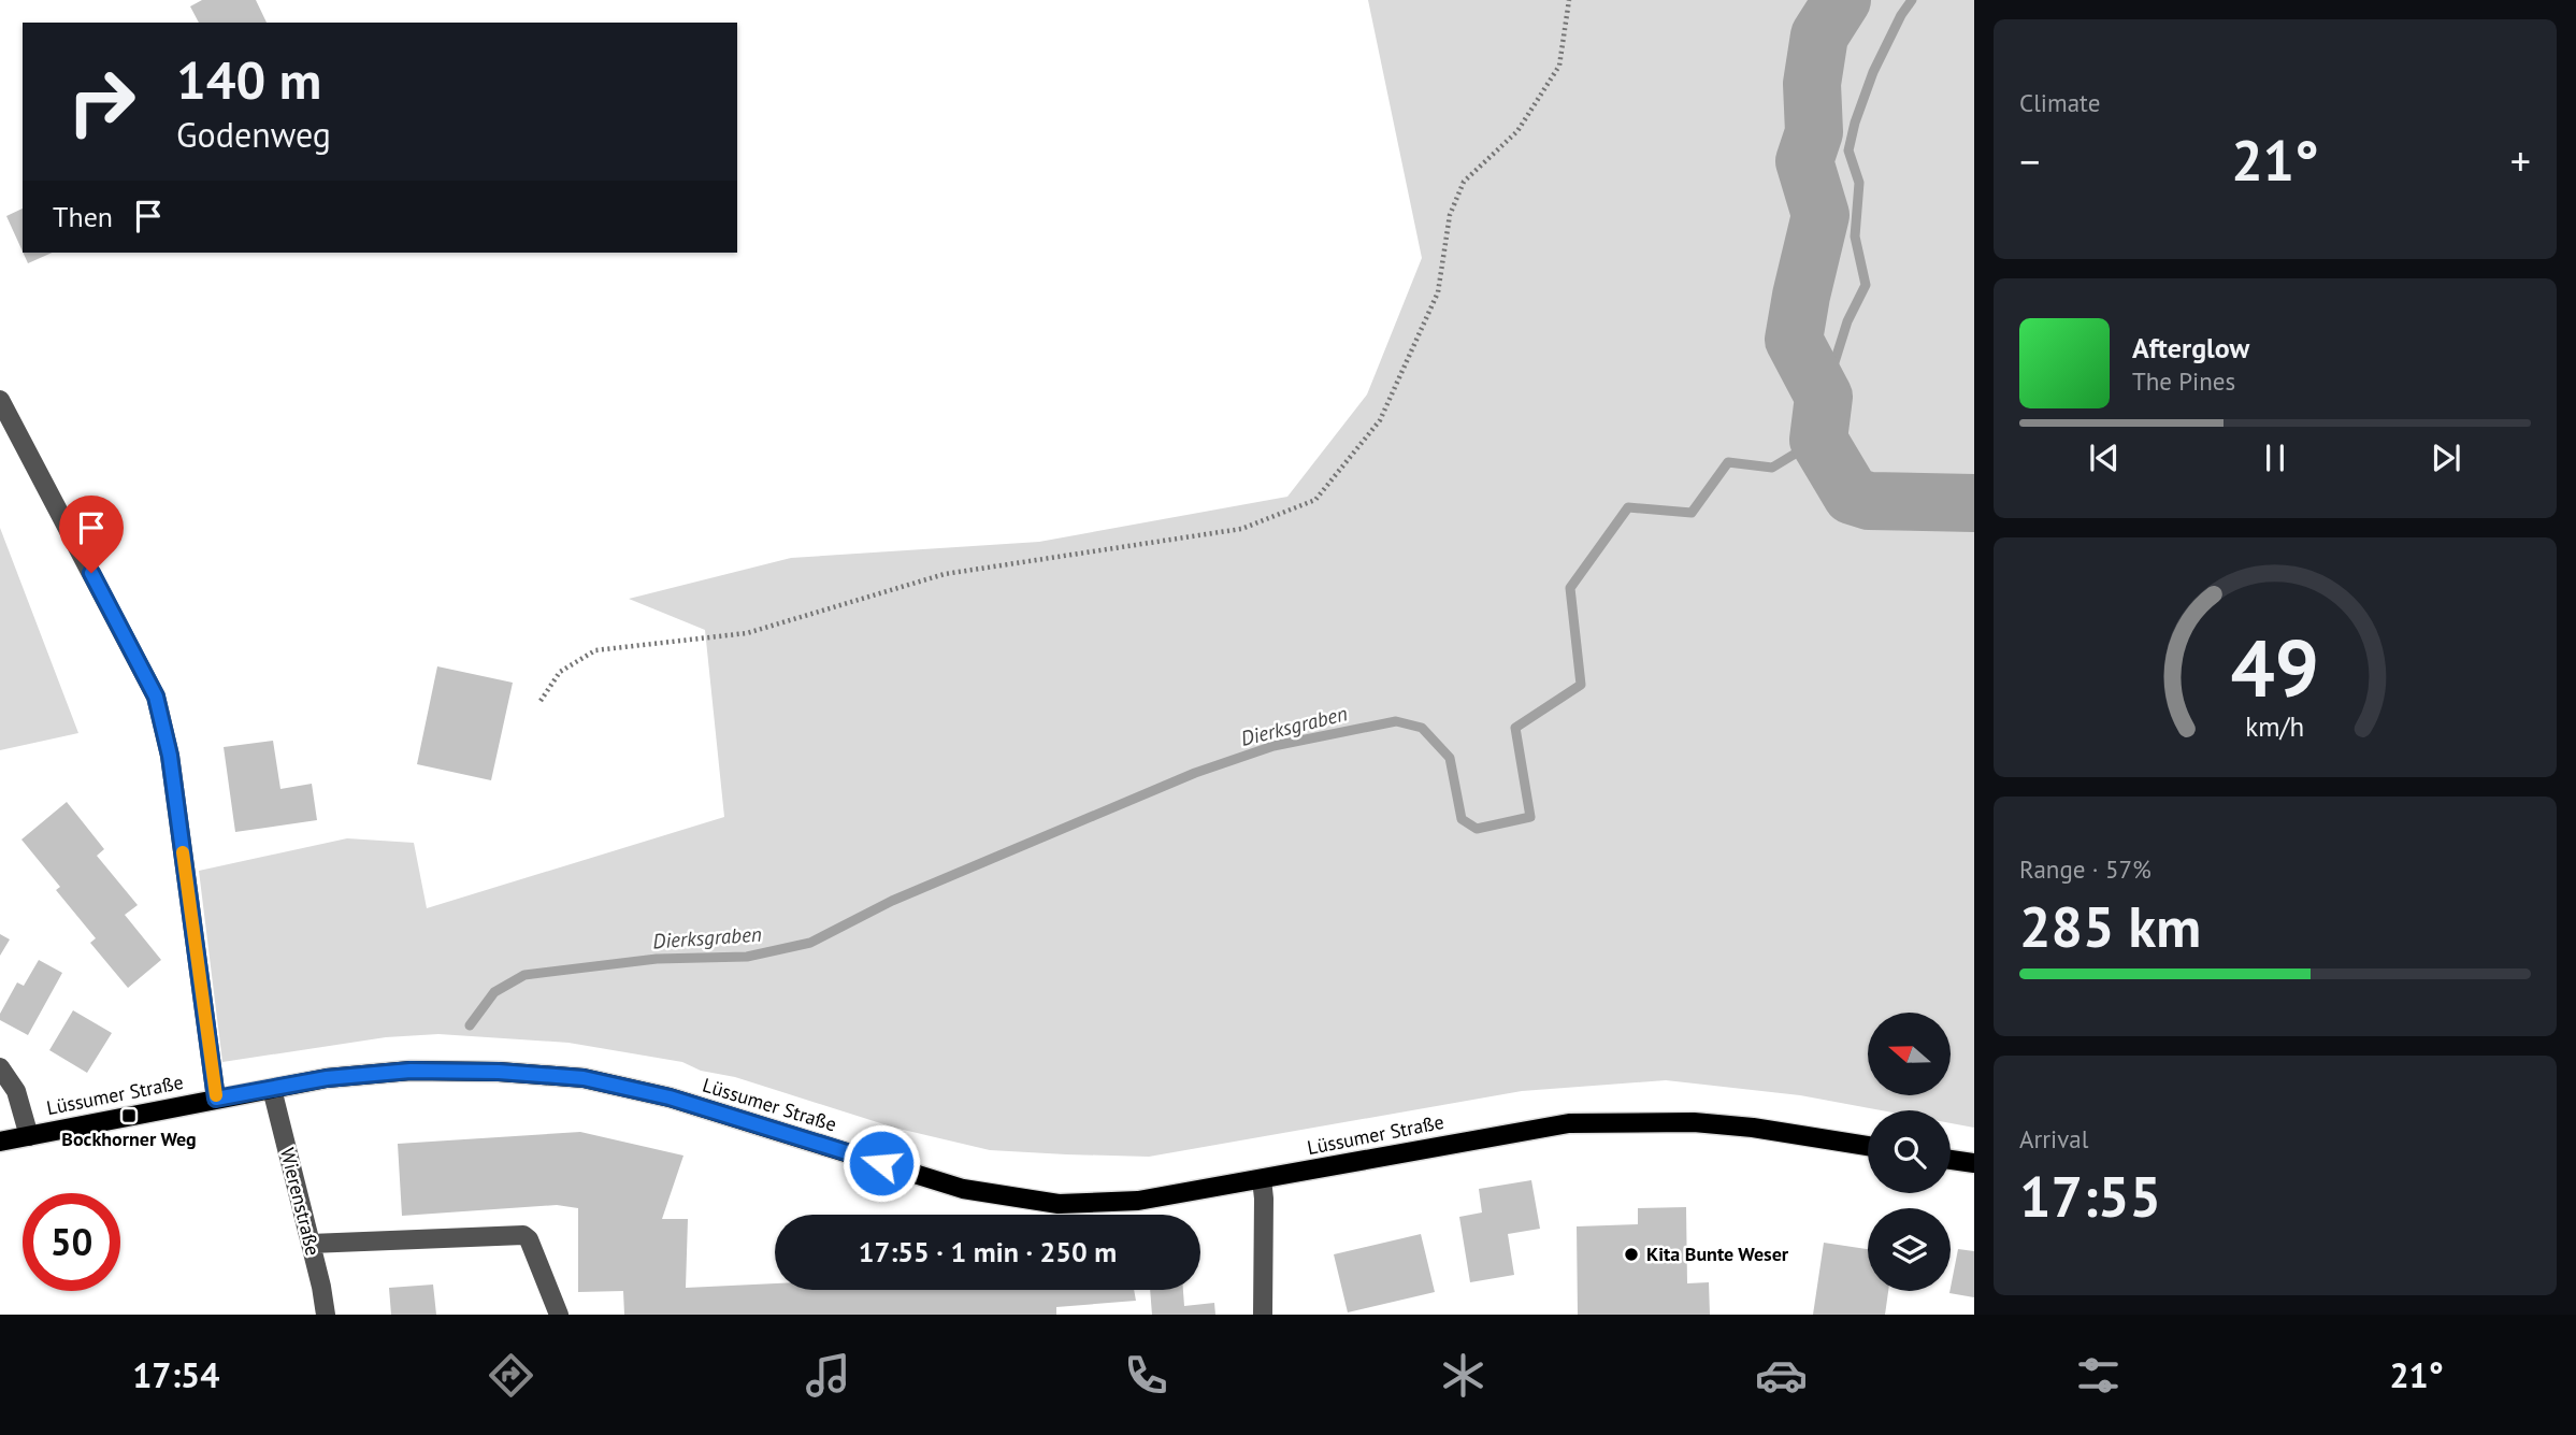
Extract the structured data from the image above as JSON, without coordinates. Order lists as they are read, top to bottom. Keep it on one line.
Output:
{"streets":{"main road":["Lüssumer Straße"],"street":["Wierenstraße"]},"crossings":[["Lüssumer Straße","Wierenstraße"]],"water":["Dierksgraben"],"places":{"transit":["Bockhorner Weg"],"other":["Kita Bunte Weser"]},"north":"left","page":{"tile":["Climate",["Range · 57%","285 km"],["Arrival","17:55"]],"turn":["140 m","Godenweg"],"heat":["−","21°","+"],"then":"Then","song":["Afterglow","The Pines"],"limit":"50","trip":"17:55 · 1 min · 250 m","tabs":["17:54","21°"],"gauge":["49","km/h"]}}
